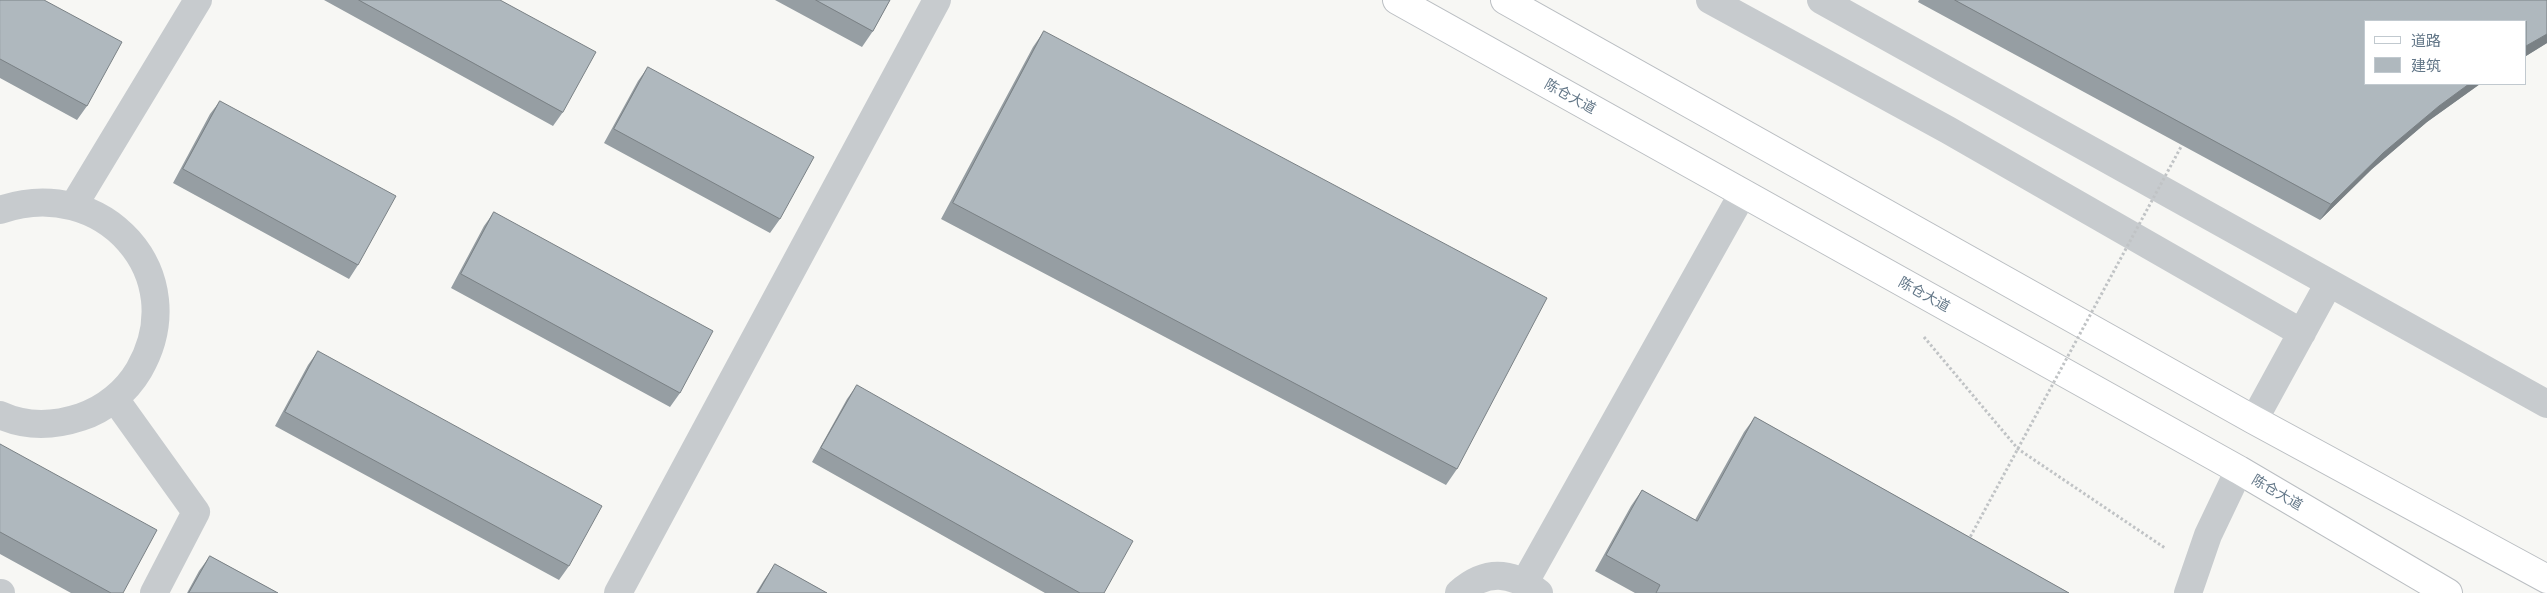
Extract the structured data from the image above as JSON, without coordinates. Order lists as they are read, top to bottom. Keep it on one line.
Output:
{"streets":{"main road":["陈仓大道"]},"legend":["道路","建筑"]}
